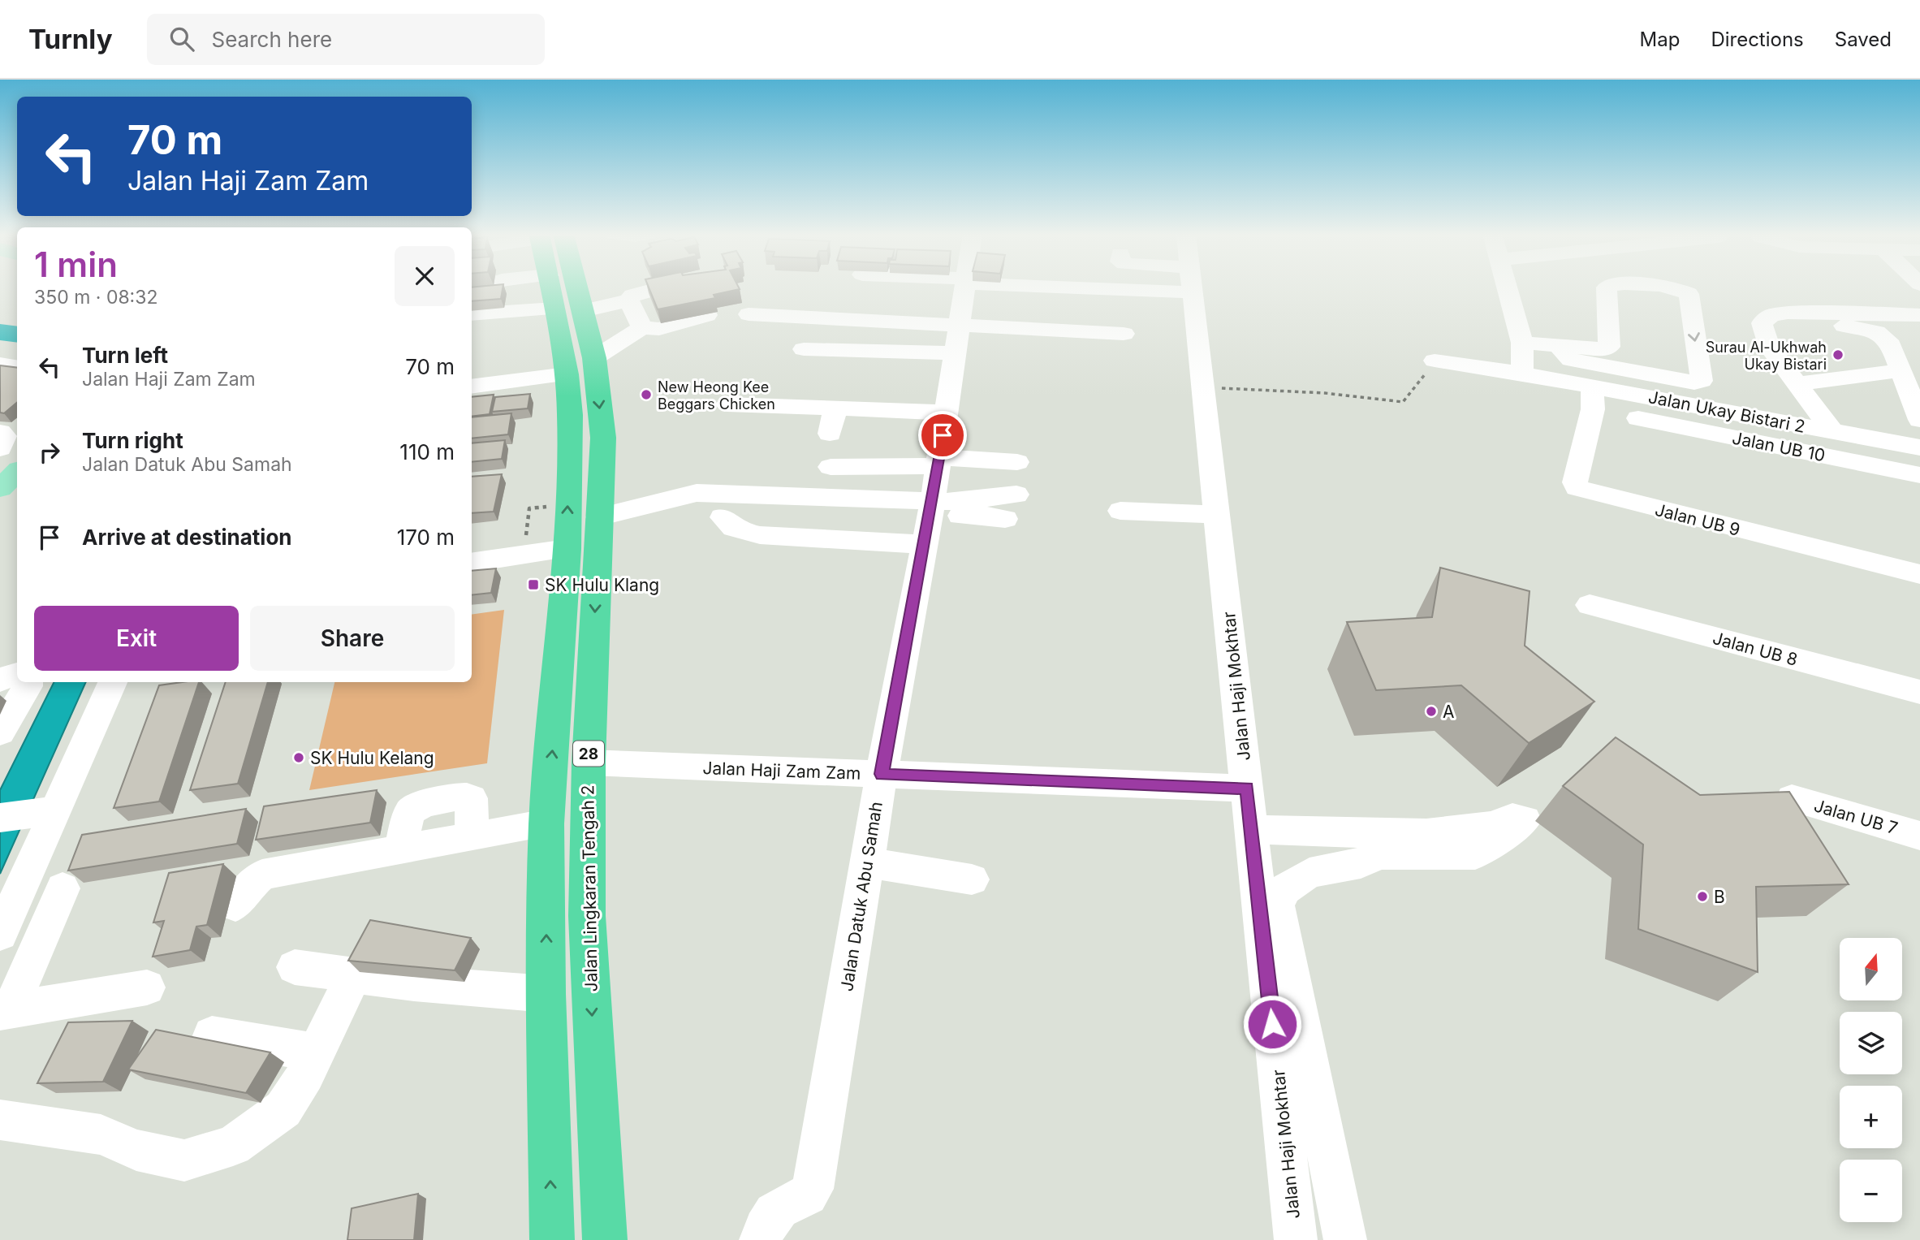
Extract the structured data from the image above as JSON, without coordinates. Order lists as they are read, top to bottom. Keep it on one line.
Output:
{"streets":{"highway":["28","Jalan Lingkaran Tengah 2"],"street":["Jalan Ukay Bistari 2","Jalan UB 10","Jalan UB 9","Jalan UB 8","Jalan Haji Mokhtar","Jalan Haji Zam Zam","Jalan UB 7","Jalan Datuk Abu Samah"]},"crossings":[["Jalan Ukay Bistari 2","Jalan UB 9"],["Jalan Haji Mokhtar","Jalan Haji Zam Zam"],["Jalan Haji Zam Zam","Jalan Lingkaran Tengah 2"],["Jalan Haji Zam Zam","Jalan Datuk Abu Samah"]],"places":{"other":["Surau Al-Ukhwah Ukay Bistari","New Heong Kee Beggars Chicken","A","SK Hulu Kelang","B"],"transit":["SK Hulu Klang"]},"north":"top","page":{"header":"Turnly","search":"Search here","nav":["Map","Directions","Saved"],"turn":["70 m","Jalan Haji Zam Zam"],"heading":["1 min","350 m · 08:32"],"list":[{"name":"Turn left","note":"Jalan Haji Zam Zam","value":"70 m"},{"name":"Turn right","note":"Jalan Datuk Abu Samah","value":"110 m"},{"name":"Arrive at destination","value":"170 m"}],"buttons":["Exit","Share"],"map_buttons":["+","−"]}}
